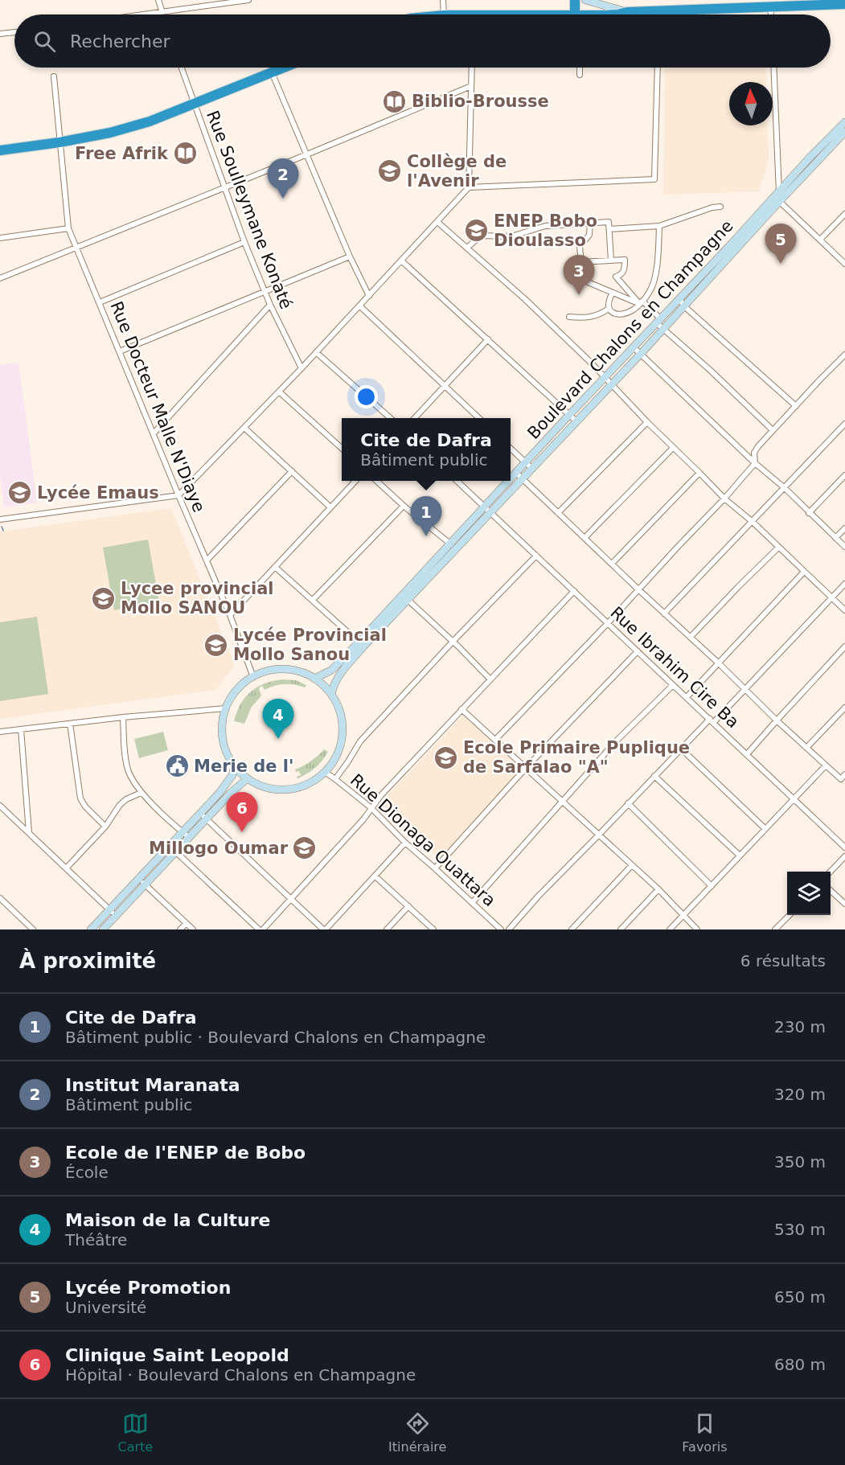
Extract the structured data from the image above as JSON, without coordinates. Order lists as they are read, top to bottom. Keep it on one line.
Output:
{"streets":{"main road":["Boulevard Chalons en Champagne"],"street":["Rue Soulleymane Konaté","Rue Docteur Malle N'Diaye","Rue Ibrahim Cire Ba","Rue Dionaga Ouattara"]},"crossings":[["Boulevard Chalons en Champagne","Rue Docteur Malle N'Diaye"],["Boulevard Chalons en Champagne","Rue Ibrahim Cire Ba"],["Boulevard Chalons en Champagne","Rue Dionaga Ouattara"],["Rue Docteur Malle N'Diaye","Rue Dionaga Ouattara"]],"places":{"library":["Biblio-Brousse","Free Afrik"],"school or university":["Collège de l'Avenir","ENEP Bobo Dioulasso","Lycée Emaus","Lycee provincial Mollo SANOU","Lycée Provincial Mollo Sanou","Ecole Primaire Puplique de Sarfalao \"A\"","Millogo Oumar"],"public building":["Merie de l'"]},"north":"top","page":{"search":"Rechercher","pins":["2","5","3","1","4","6"],"popup":["Cite de Dafra","Bâtiment public"],"heading":["À proximité","6 résultats"],"list":[{"mark":"1","name":"Cite de Dafra","note":"Bâtiment public · Boulevard Chalons en Champagne","value":"230 m"},{"mark":"2","name":"Institut Maranata","note":"Bâtiment public","value":"320 m"},{"mark":"3","name":"Ecole de l'ENEP de Bobo","note":"École","value":"350 m"},{"mark":"4","name":"Maison de la Culture","note":"Théâtre","value":"530 m"},{"mark":"5","name":"Lycée Promotion","note":"Université","value":"650 m"},{"mark":"6","name":"Clinique Saint Leopold","note":"Hôpital · Boulevard Chalons en Champagne","value":"680 m"}],"nav":["Carte","Itinéraire","Favoris"]}}
